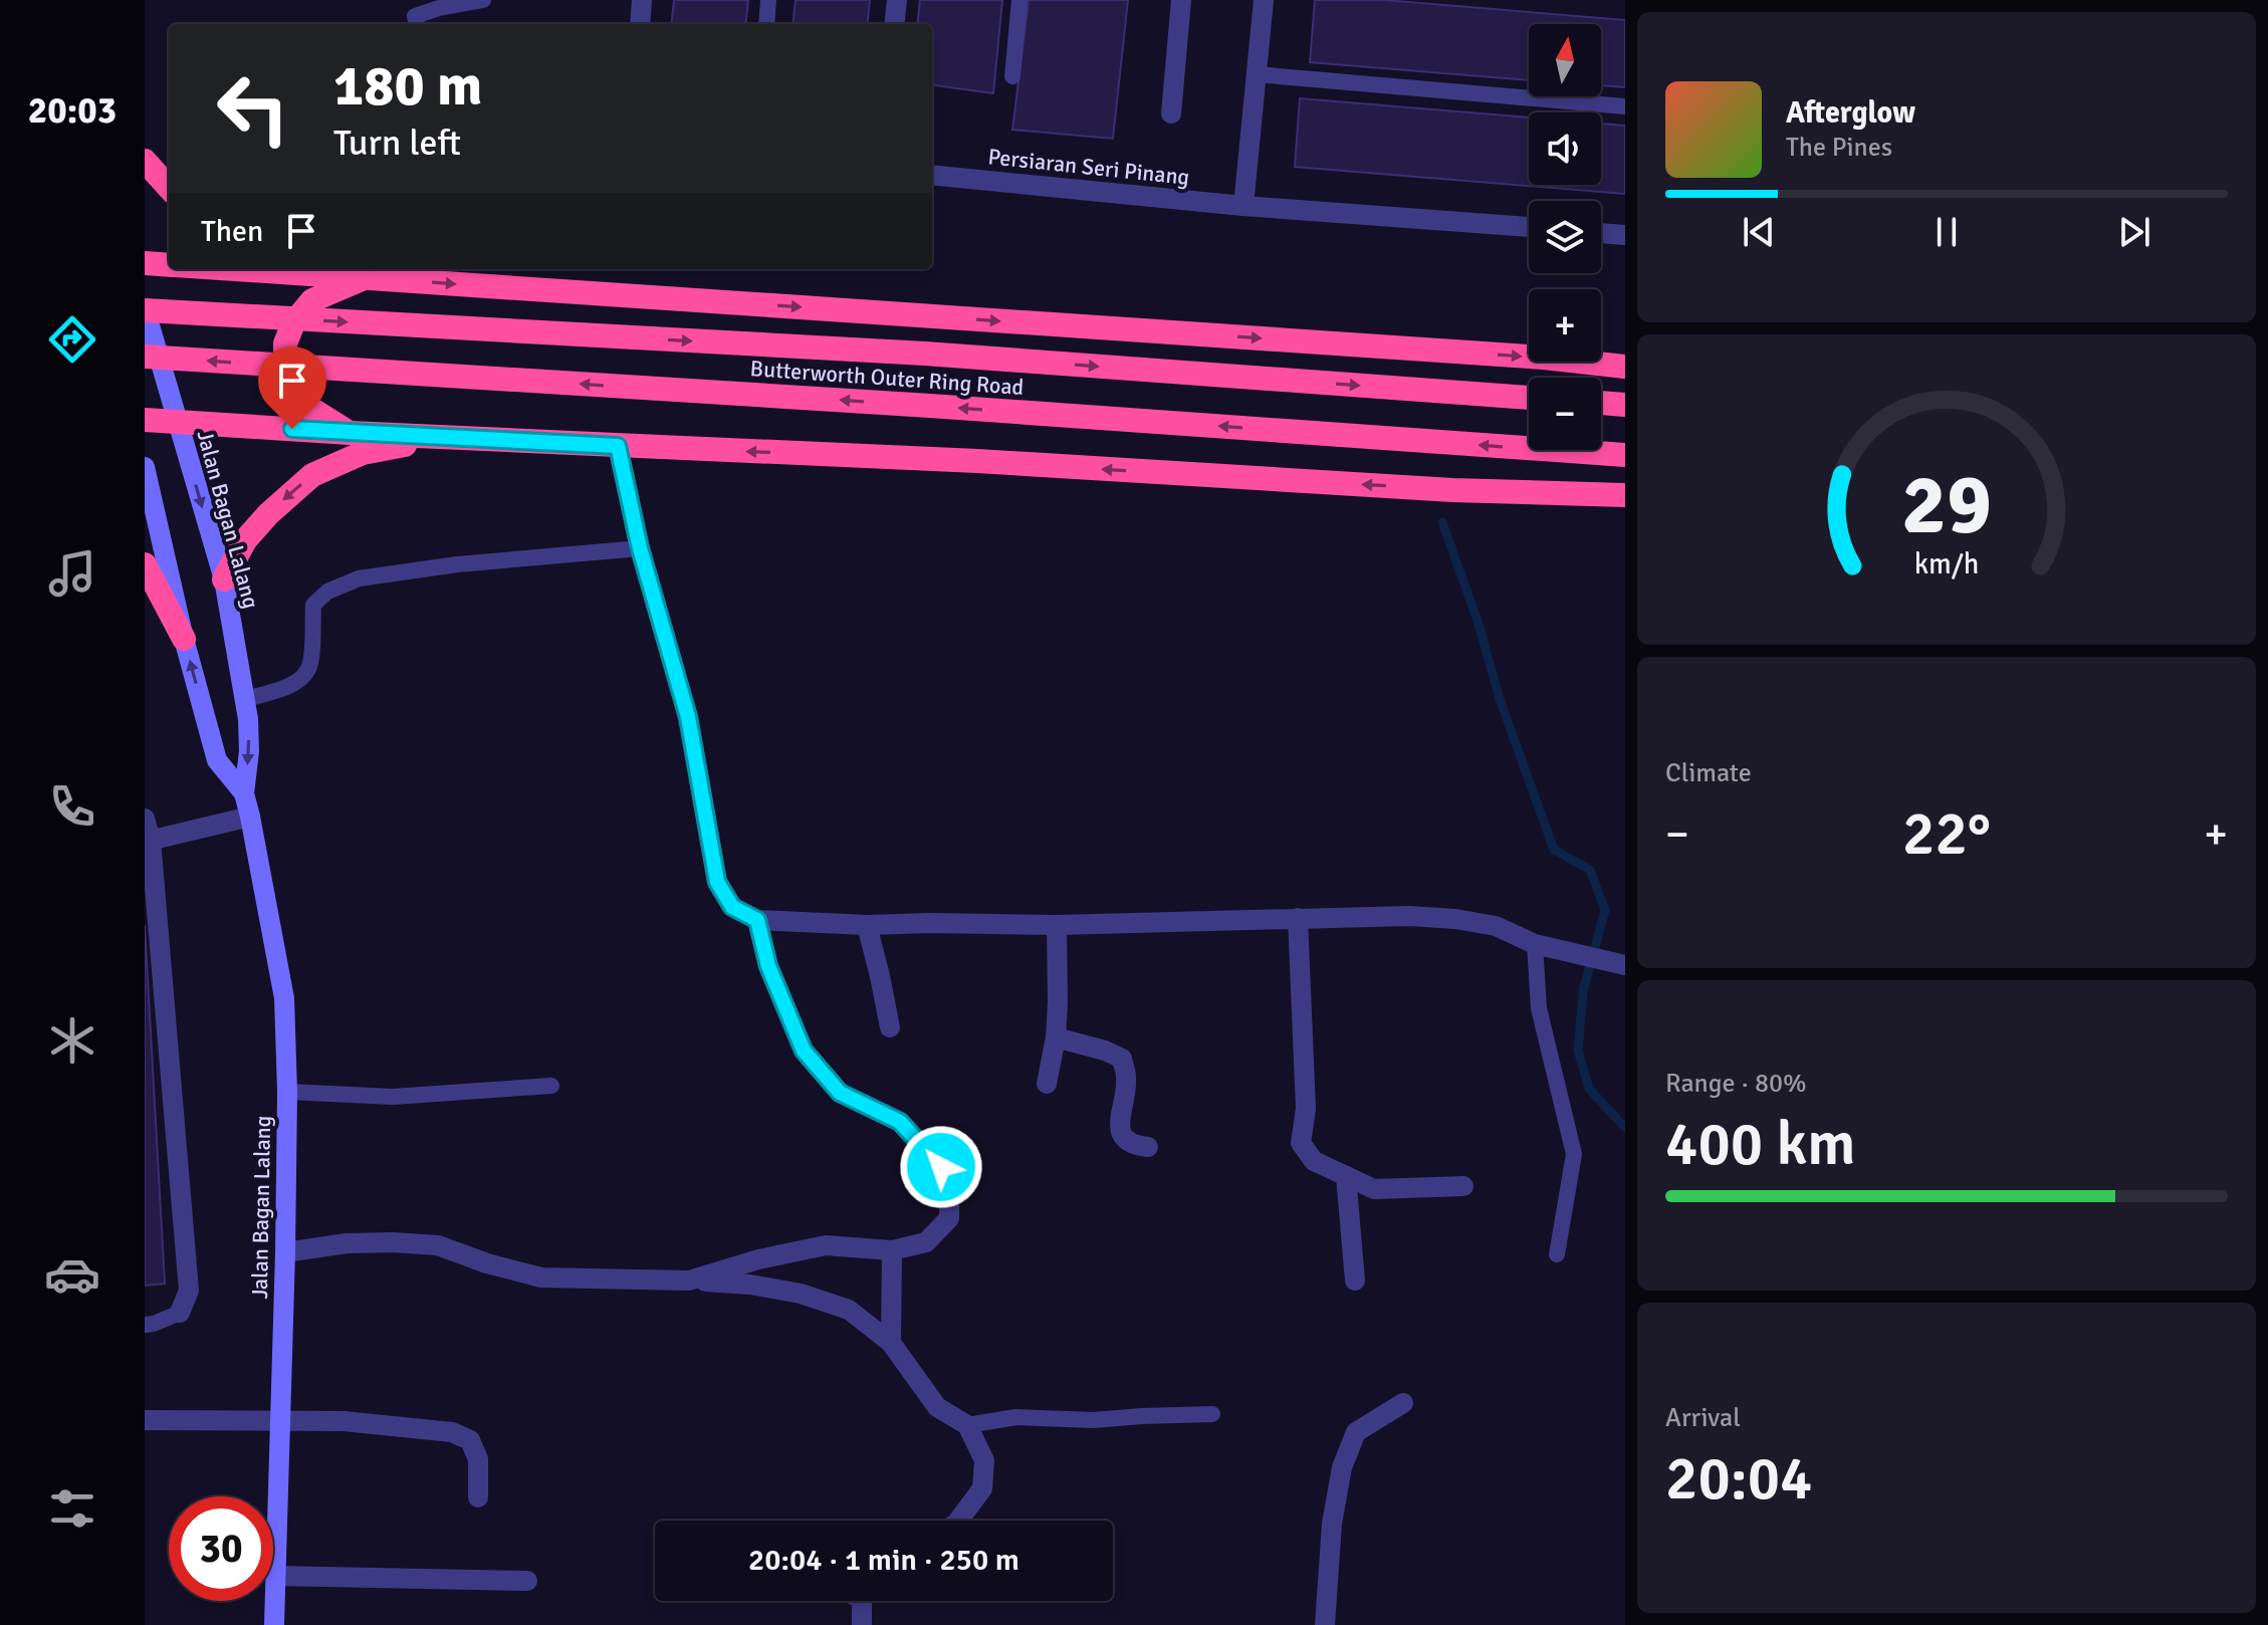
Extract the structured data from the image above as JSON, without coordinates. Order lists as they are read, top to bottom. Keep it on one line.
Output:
{"streets":{"highway":["Butterworth Outer Ring Road"],"main road":["Jalan Bagan Lalang"],"street":["Persiaran Seri Pinang"]},"crossings":[["Butterworth Outer Ring Road","Jalan Bagan Lalang"]],"north":"top","page":{"tabs":"20:03","map_buttons":["+","−"],"turn":["180 m","Turn left"],"song":["Afterglow","The Pines"],"then":"Then","tile":["Climate",["Range · 80%","400 km"],["Arrival","20:04"]],"heat":["−","22°","+"],"limit":"30","trip":"20:04 · 1 min · 250 m","gauge":["29","km/h"]}}
